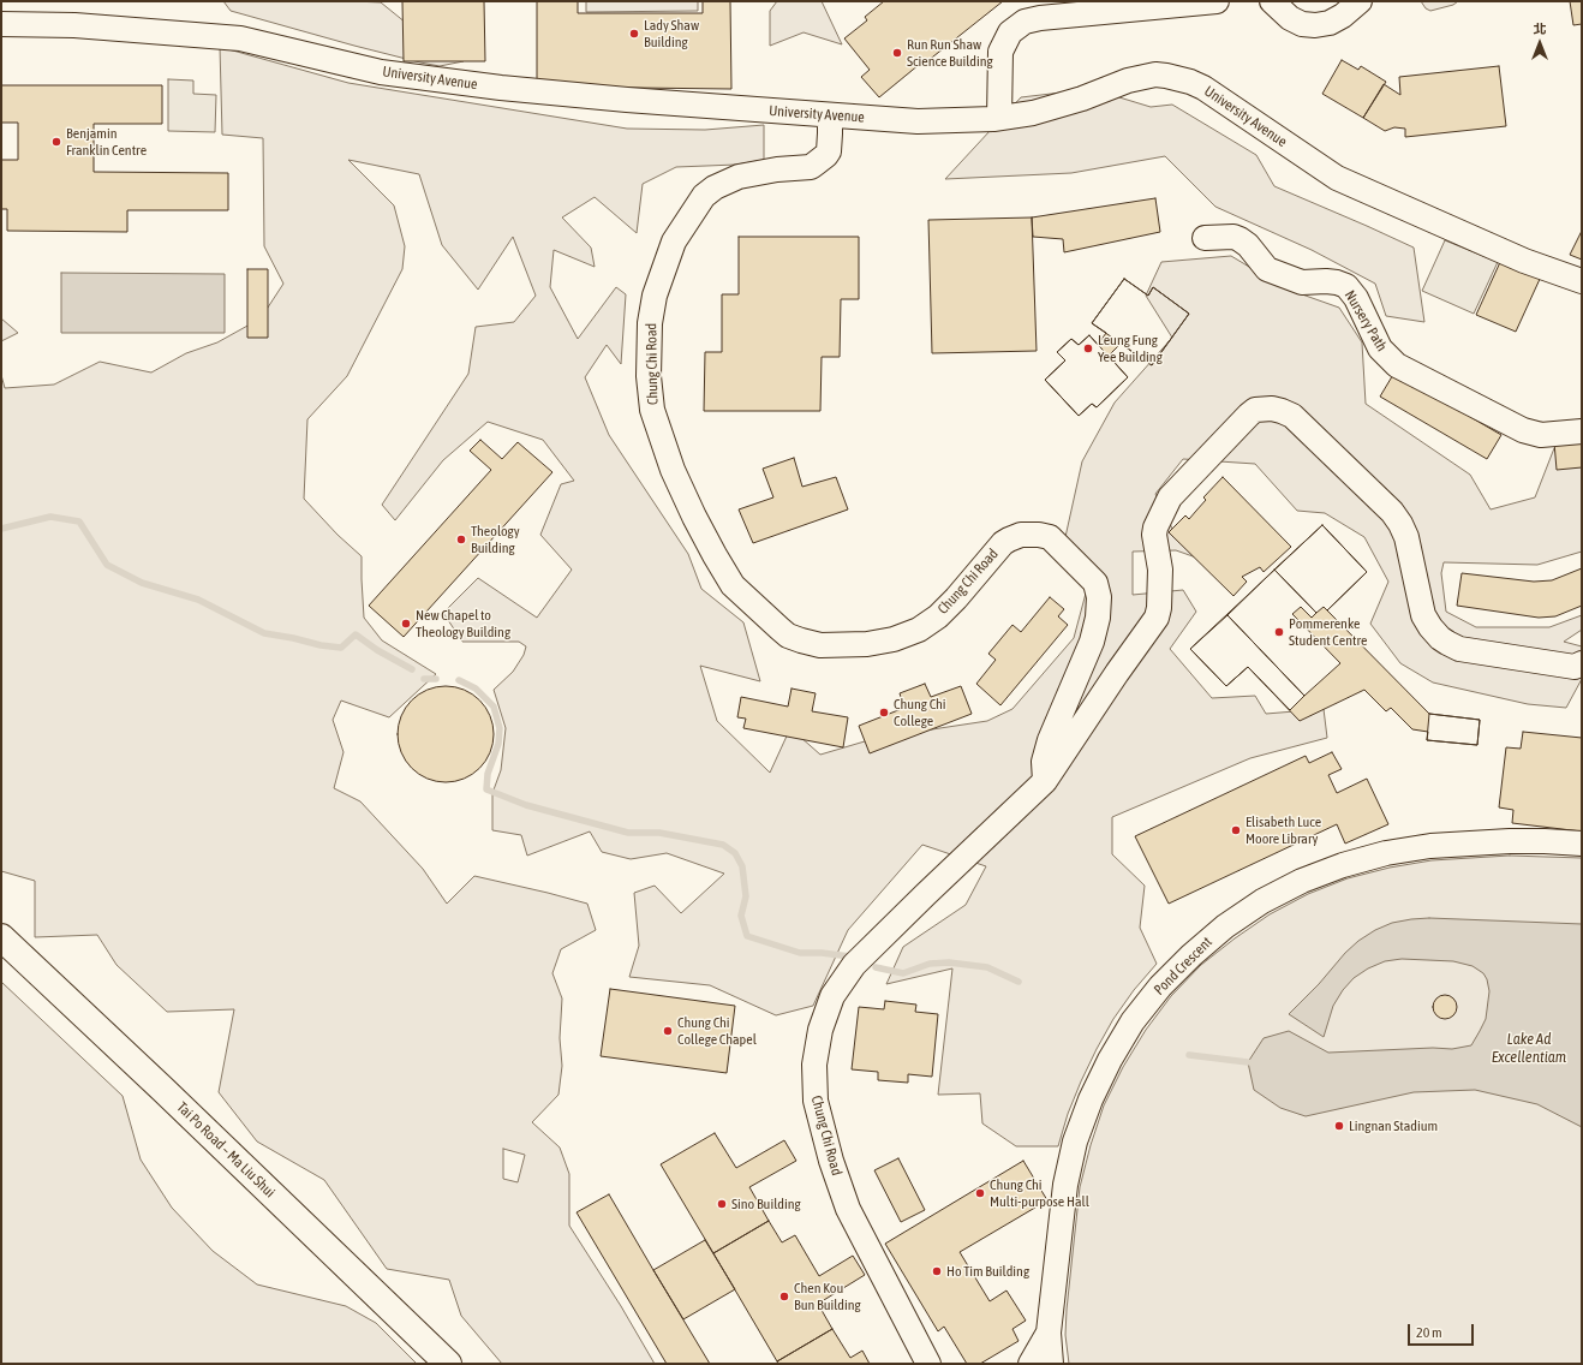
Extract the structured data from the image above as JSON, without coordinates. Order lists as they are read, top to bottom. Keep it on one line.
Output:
{"streets":{"main road":["Tai Po Road – Ma Liu Shui"],"street":["University Avenue","Nursery Path","Chung Chi Road","Pond Crescent"]},"crossings":[["University Avenue","Chung Chi Road"]],"water":["Lake Ad Excellentiam"],"places":["Lady Shaw Building","Run Run Shaw Science Building","Benjamin Franklin Centre","Leung Fung Yee Building","Theology Building","New Chapel to Theology Building","Pommerenke Student Centre","Chung Chi College","Elisabeth Luce Moore Library","Chung Chi College Chapel","Lingnan Stadium","Chung Chi Multi-purpose Hall","Sino Building","Ho Tim Building","Chen Kou Bun Building"],"scale_bar":"20 m","north":"top"}
